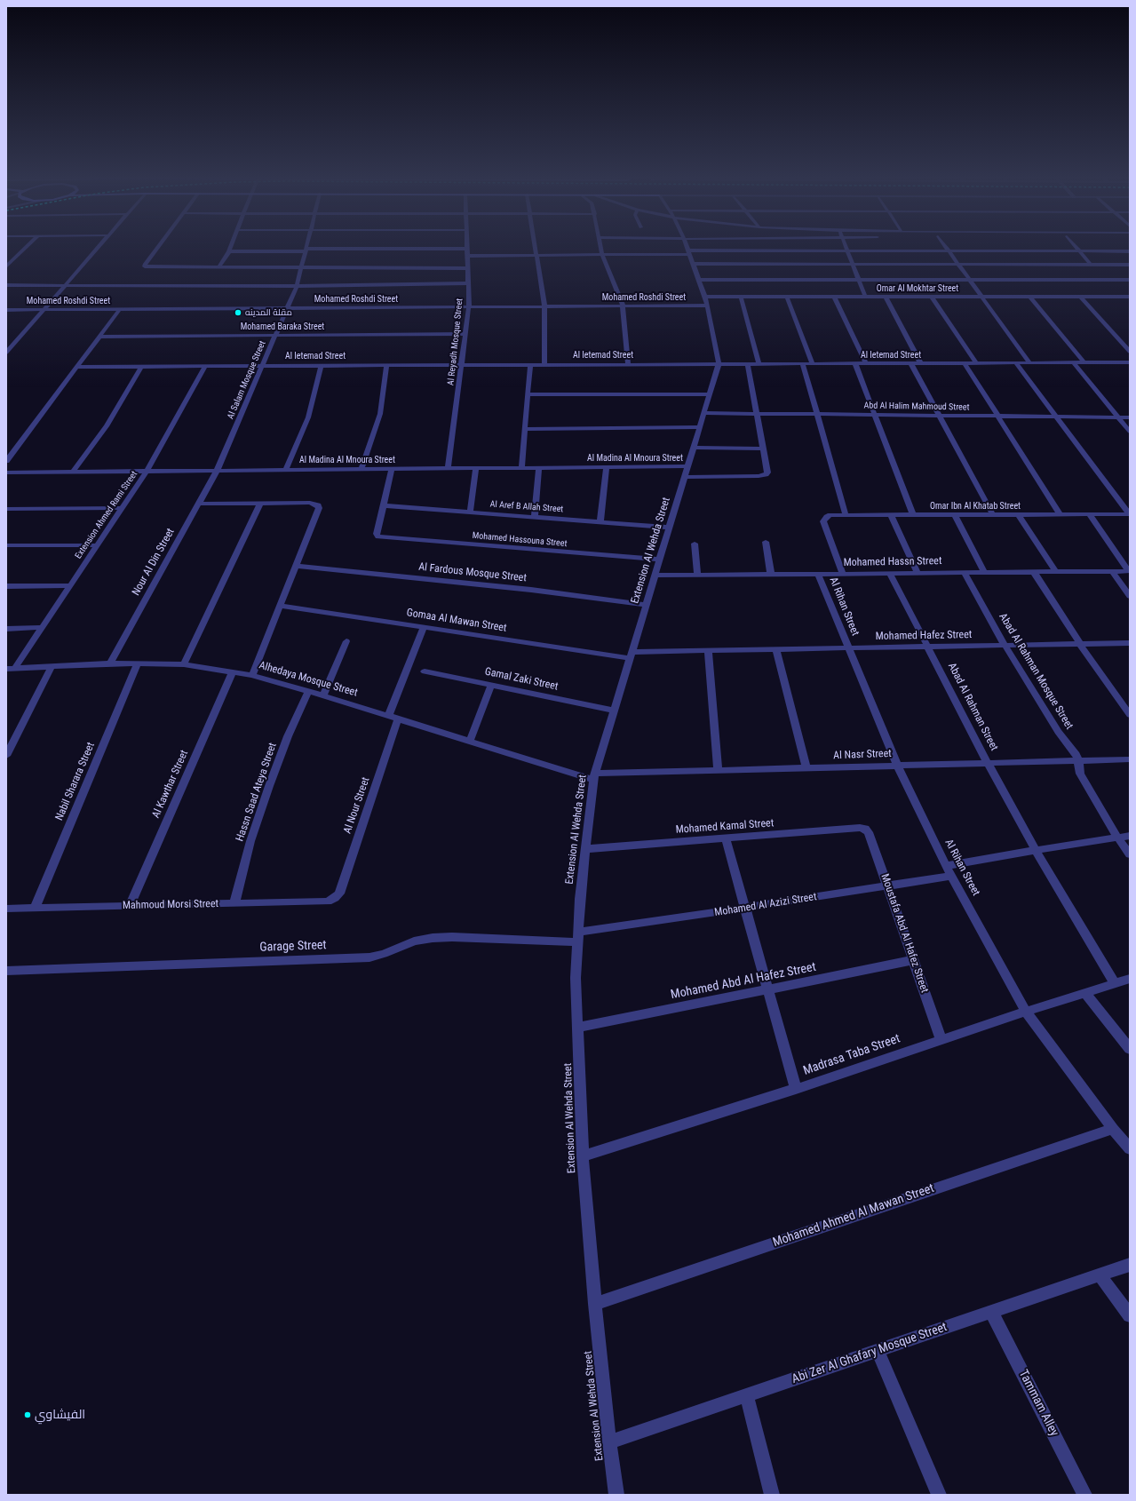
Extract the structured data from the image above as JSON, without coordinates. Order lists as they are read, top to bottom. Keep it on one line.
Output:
{"streets":{"street":["Omar Al Mokhtar Street","Mohamed Roshdi Street","Mohamed Baraka Street","Al Reyadh Mosque Street","Al Ietemad Street","Al Salam Mosque Street","Abd Al Halim Mahmoud Street","Al Madina Al Mnoura Street","Omar Ibn Al Khatab Street","Al Aref B Allah Street","Extension Ahmed Rami Street","Mohamed Hassouna Street","Extension Al Wehda Street","Nour Al Din Street","Mohamed Hassn Street","Al Fardous Mosque Street","Al Rihan Street","Gomaa Al Mawan Street","Mohamed Hafez Street","Abad Al Rahman Mosque Street","Alhedaya Mosque Street","Gamal Zaki Street","Abad Al Rahman Street","Al Nasr Street","Nabil Sharara Street","Al Kawthar Street","Hassn Saad Ateya Street","Al Nour Street","Mohamed Kamal Street","Mahmoud Morsi Street","Mohamed Al Azizi Street","Moustafa Abd Al Hafez Street","Garage Street","Mohamed Abd Al Hafez Street","Madrasa Taba Street","Mohamed Ahmed Al Mawan Street","Abi Zer Al Ghafary Mosque Street","Tammam Alley"]},"crossings":[["Omar Al Mokhtar Street","Mohamed Roshdi Street"],["Omar Al Mokhtar Street","Extension Al Wehda Street"],["Mohamed Roshdi Street","Al Reyadh Mosque Street"],["Mohamed Roshdi Street","Al Salam Mosque Street"],["Mohamed Roshdi Street","Extension Al Wehda Street"],["Mohamed Baraka Street","Al Reyadh Mosque Street"],["Mohamed Baraka Street","Al Salam Mosque Street"],["Al Reyadh Mosque Street","Al Ietemad Street"],["Al Reyadh Mosque Street","Al Madina Al Mnoura Street"],["Al Ietemad Street","Al Salam Mosque Street"],["Al Ietemad Street","Extension Ahmed Rami Street"],["Al Ietemad Street","Extension Al Wehda Street"],["Al Salam Mosque Street","Al Madina Al Mnoura Street"],["Al Salam Mosque Street","Nour Al Din Street"],["Abd Al Halim Mahmoud Street","Extension Al Wehda Street"],["Al Madina Al Mnoura Street","Extension Ahmed Rami Street"],["Al Madina Al Mnoura Street","Extension Al Wehda Street"],["Al Madina Al Mnoura Street","Nour Al Din Street"],["Omar Ibn Al Khatab Street","Mohamed Hassn Street"],["Al Aref B Allah Street","Mohamed Hassouna Street"],["Al Aref B Allah Street","Extension Al Wehda Street"],["Extension Ahmed Rami Street","Alhedaya Mosque Street"],["Mohamed Hassouna Street","Extension Al Wehda Street"],["Extension Al Wehda Street","Mohamed Hassn Street"],["Extension Al Wehda Street","Al Fardous Mosque Street"],["Extension Al Wehda Street","Gomaa Al Mawan Street"],["Extension Al Wehda Street","Mohamed Hafez Street"],["Extension Al Wehda Street","Alhedaya Mosque Street"],["Extension Al Wehda Street","Gamal Zaki Street"],["Extension Al Wehda Street","Al Nasr Street"],["Extension Al Wehda Street","Mohamed Kamal Street"],["Extension Al Wehda Street","Mohamed Al Azizi Street"],["Extension Al Wehda Street","Garage Street"],["Extension Al Wehda Street","Mohamed Abd Al Hafez Street"],["Extension Al Wehda Street","Madrasa Taba Street"],["Extension Al Wehda Street","Mohamed Ahmed Al Mawan Street"],["Extension Al Wehda Street","Abi Zer Al Ghafary Mosque Street"],["Nour Al Din Street","Alhedaya Mosque Street"],["Mohamed Hassn Street","Al Rihan Street"],["Mohamed Hassn Street","Abad Al Rahman Mosque Street"],["Mohamed Hassn Street","Abad Al Rahman Street"],["Al Rihan Street","Mohamed Hafez Street"],["Al Rihan Street","Al Nasr Street"],["Al Rihan Street","Mohamed Al Azizi Street"],["Al Rihan Street","Madrasa Taba Street"],["Al Rihan Street","Mohamed Ahmed Al Mawan Street"],["Gomaa Al Mawan Street","Mohamed Hafez Street"],["Mohamed Hafez Street","Abad Al Rahman Mosque Street"],["Mohamed Hafez Street","Abad Al Rahman Street"],["Abad Al Rahman Mosque Street","Al Nasr Street"],["Alhedaya Mosque Street","Al Nasr Street"],["Alhedaya Mosque Street","Nabil Sharara Street"],["Alhedaya Mosque Street","Al Kawthar Street"],["Alhedaya Mosque Street","Hassn Saad Ateya Street"],["Alhedaya Mosque Street","Al Nour Street"],["Abad Al Rahman Street","Al Nasr Street"],["Abad Al Rahman Street","Madrasa Taba Street"],["Nabil Sharara Street","Mahmoud Morsi Street"],["Al Kawthar Street","Mahmoud Morsi Street"],["Hassn Saad Ateya Street","Mahmoud Morsi Street"],["Al Nour Street","Mahmoud Morsi Street"],["Mohamed Kamal Street","Moustafa Abd Al Hafez Street"],["Mohamed Al Azizi Street","Moustafa Abd Al Hafez Street"],["Moustafa Abd Al Hafez Street","Mohamed Abd Al Hafez Street"],["Moustafa Abd Al Hafez Street","Madrasa Taba Street"],["Abi Zer Al Ghafary Mosque Street","Tammam Alley"]],"places":["مقلة المدينه","الفيشاوي"]}
